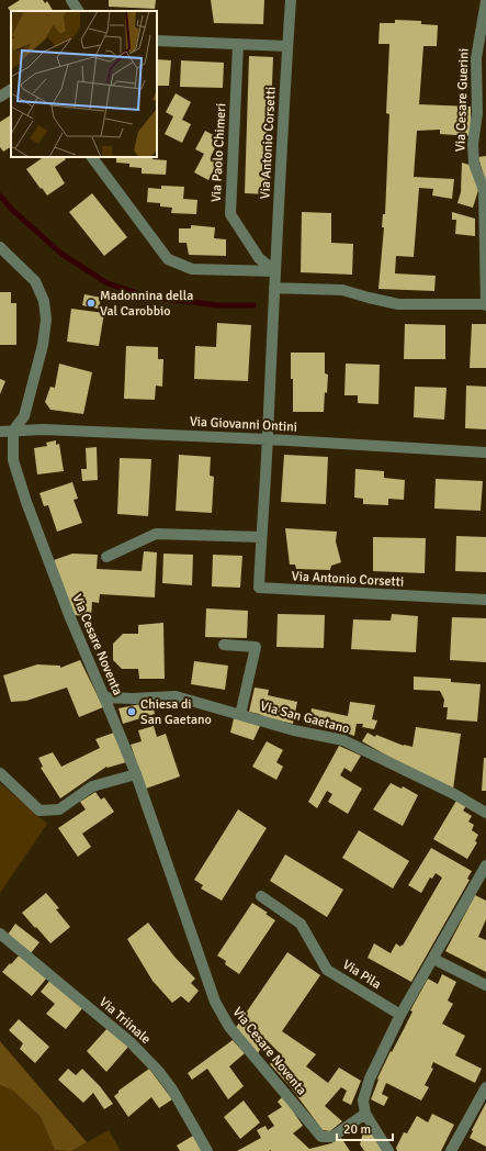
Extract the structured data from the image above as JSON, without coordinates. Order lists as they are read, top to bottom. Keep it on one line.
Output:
{"streets":{"street":["Via Cesare Guerini","Via Antonio Corsetti","Via Paolo Chimeri","Via Giovanni Ontini","Via Cesare Noventa","Via San Gaetano","Via Pila","Via Triinale"]},"crossings":[["Via Antonio Corsetti","Via Paolo Chimeri"],["Via Antonio Corsetti","Via Giovanni Ontini"],["Via Giovanni Ontini","Via Cesare Noventa"],["Via Cesare Noventa","Via San Gaetano"]],"places":["Madonnina della Val Carobbio","Chiesa di San Gaetano"],"scale_bar":"20 m"}
